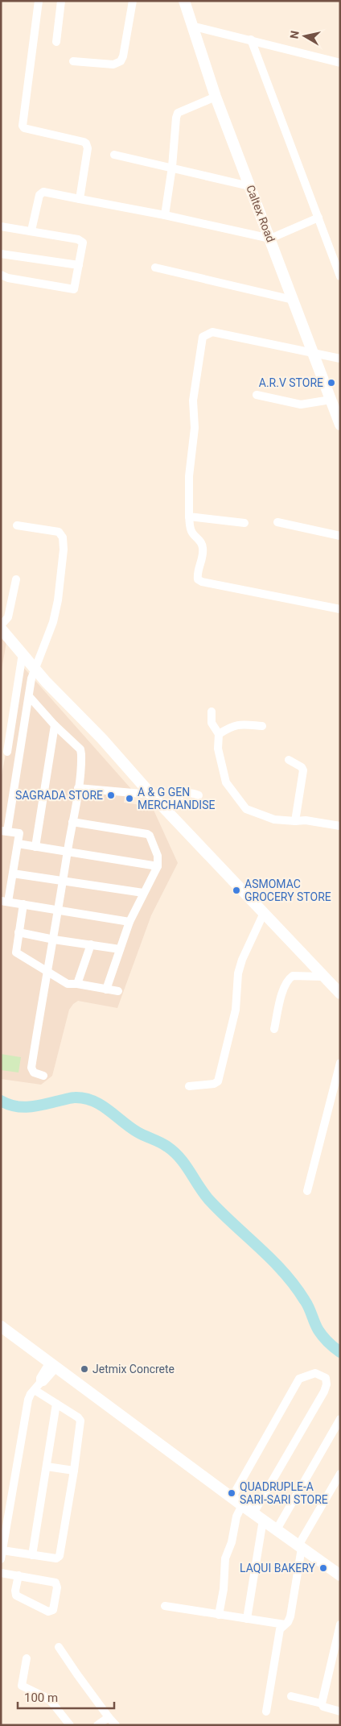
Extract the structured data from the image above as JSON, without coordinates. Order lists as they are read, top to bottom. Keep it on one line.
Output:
{"streets":{"street":["Caltex Road"]},"places":["A.R.V STORE","SAGRADA STORE","A & G GEN MERCHANDISE","ASMOMAC GROCERY STORE","Jetmix Concrete","QUADRUPLE-A SARI-SARI STORE","LAQUI BAKERY"],"scale_bar":"100 m","north":"left"}
